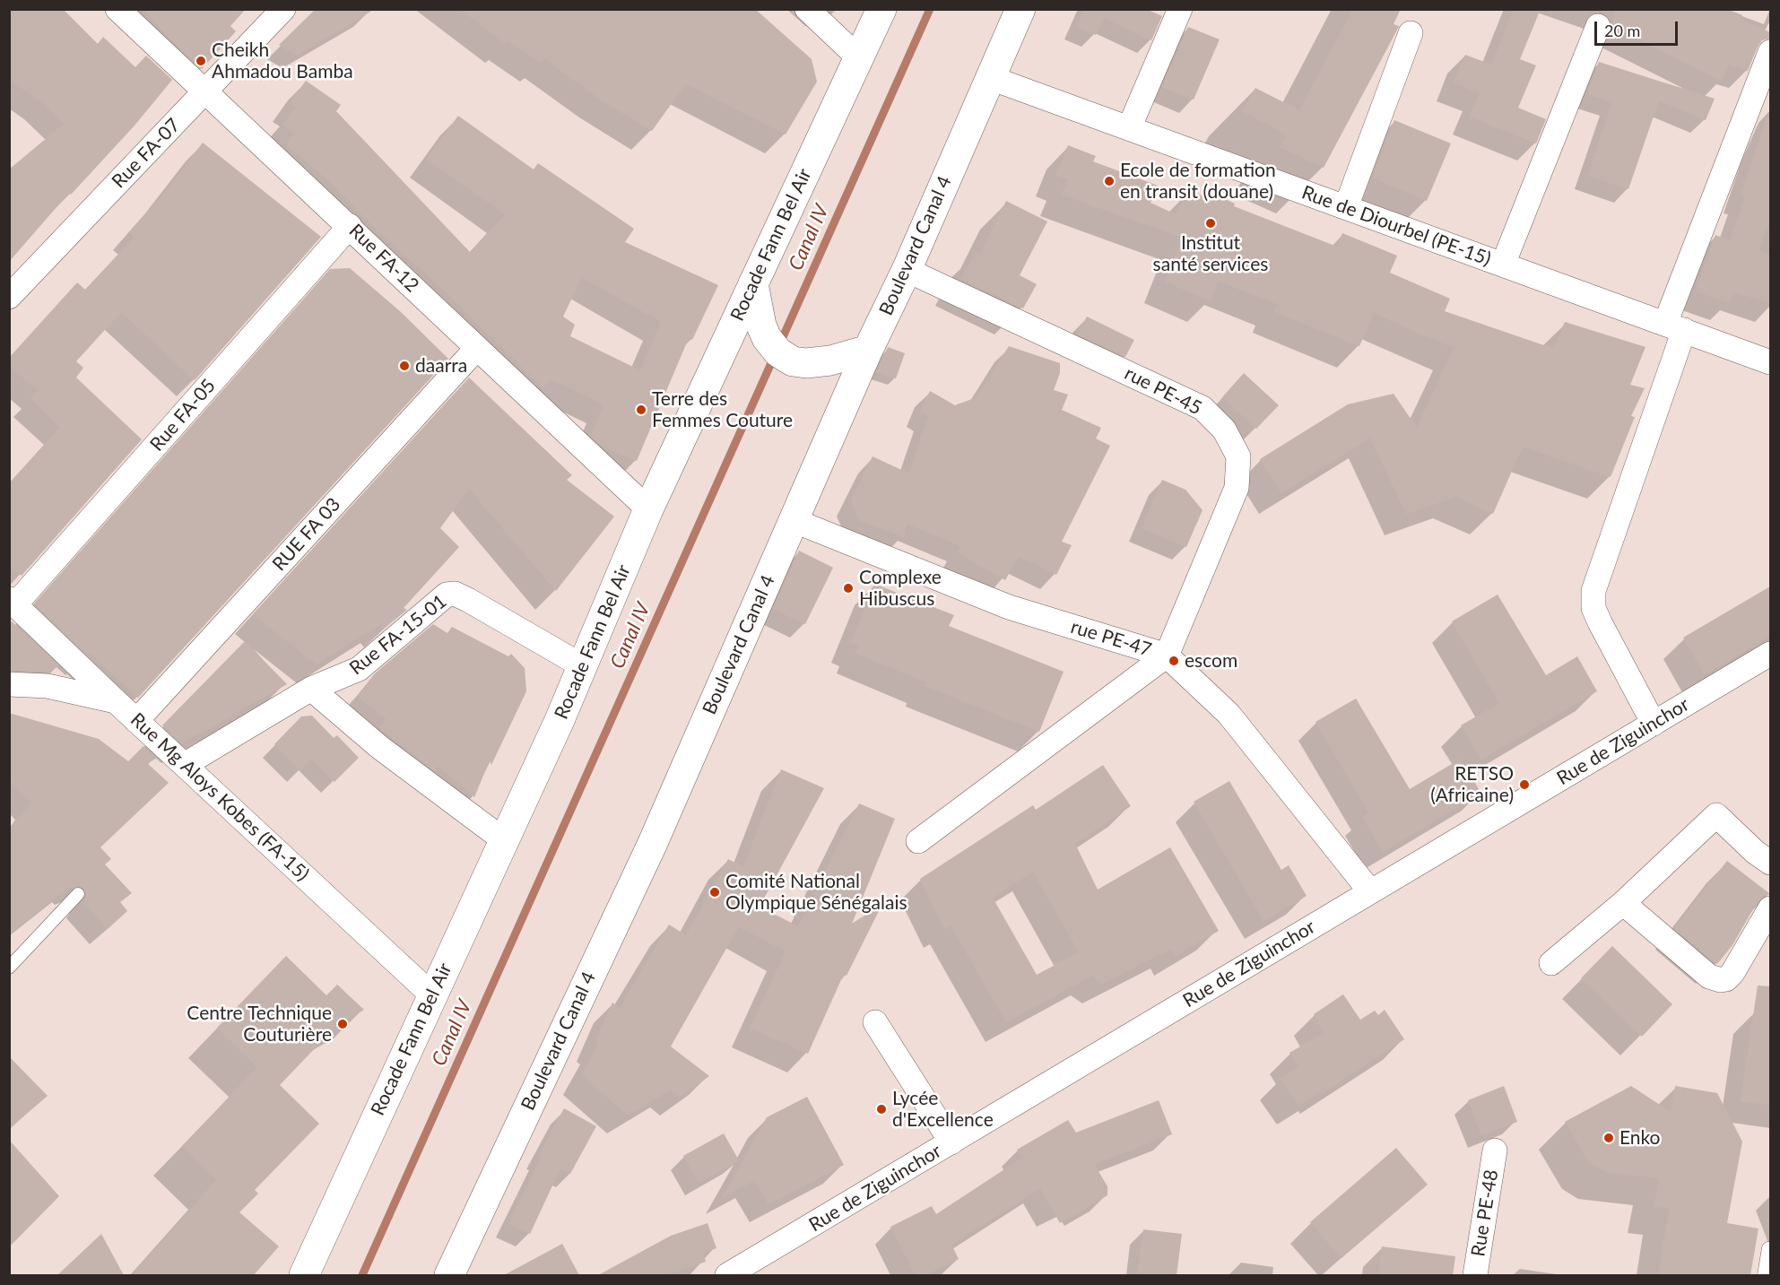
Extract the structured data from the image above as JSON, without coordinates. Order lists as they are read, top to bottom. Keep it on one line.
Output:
{"streets":{"main road":["Rocade Fann Bel Air","Boulevard Canal 4"],"street":["Rue FA-07","Rue de Diourbel (PE-15)","Rue FA-12","rue PE-45","Rue FA-05","RUE FA 03","Rue FA-15-01","rue PE-47","Rue de Ziguinchor","Rue Mg Aloys Kobes (FA-15)","Rue PE-48"]},"crossings":[["Rue FA-07","Rue FA-12"],["Rue de Diourbel (PE-15)","Boulevard Canal 4"],["Rocade Fann Bel Air","Rue FA-12"],["Rocade Fann Bel Air","Rue FA-15-01"],["Rocade Fann Bel Air","Rue Mg Aloys Kobes (FA-15)"],["Boulevard Canal 4","rue PE-45"],["Boulevard Canal 4","rue PE-47"],["Rue FA-12","Rue FA-05"],["Rue FA-12","RUE FA 03"],["rue PE-45","rue PE-47"],["Rue FA-05","Rue Mg Aloys Kobes (FA-15)"],["RUE FA 03","Rue Mg Aloys Kobes (FA-15)"],["Rue FA-15-01","Rue Mg Aloys Kobes (FA-15)"],["rue PE-47","Rue de Ziguinchor"]],"water":["Canal IV"],"places":["Cheikh Ahmadou Bamba","Ecole de formation en transit (douane)","Institut santé services","daarra","Terre des Femmes Couture","Complexe Hibuscus","escom","RETSO (Africaine)","Comité National Olympique Sénégalais","Centre Technique Couturière","Lycée d'Excellence","Enko"],"scale_bar":"20 m"}
